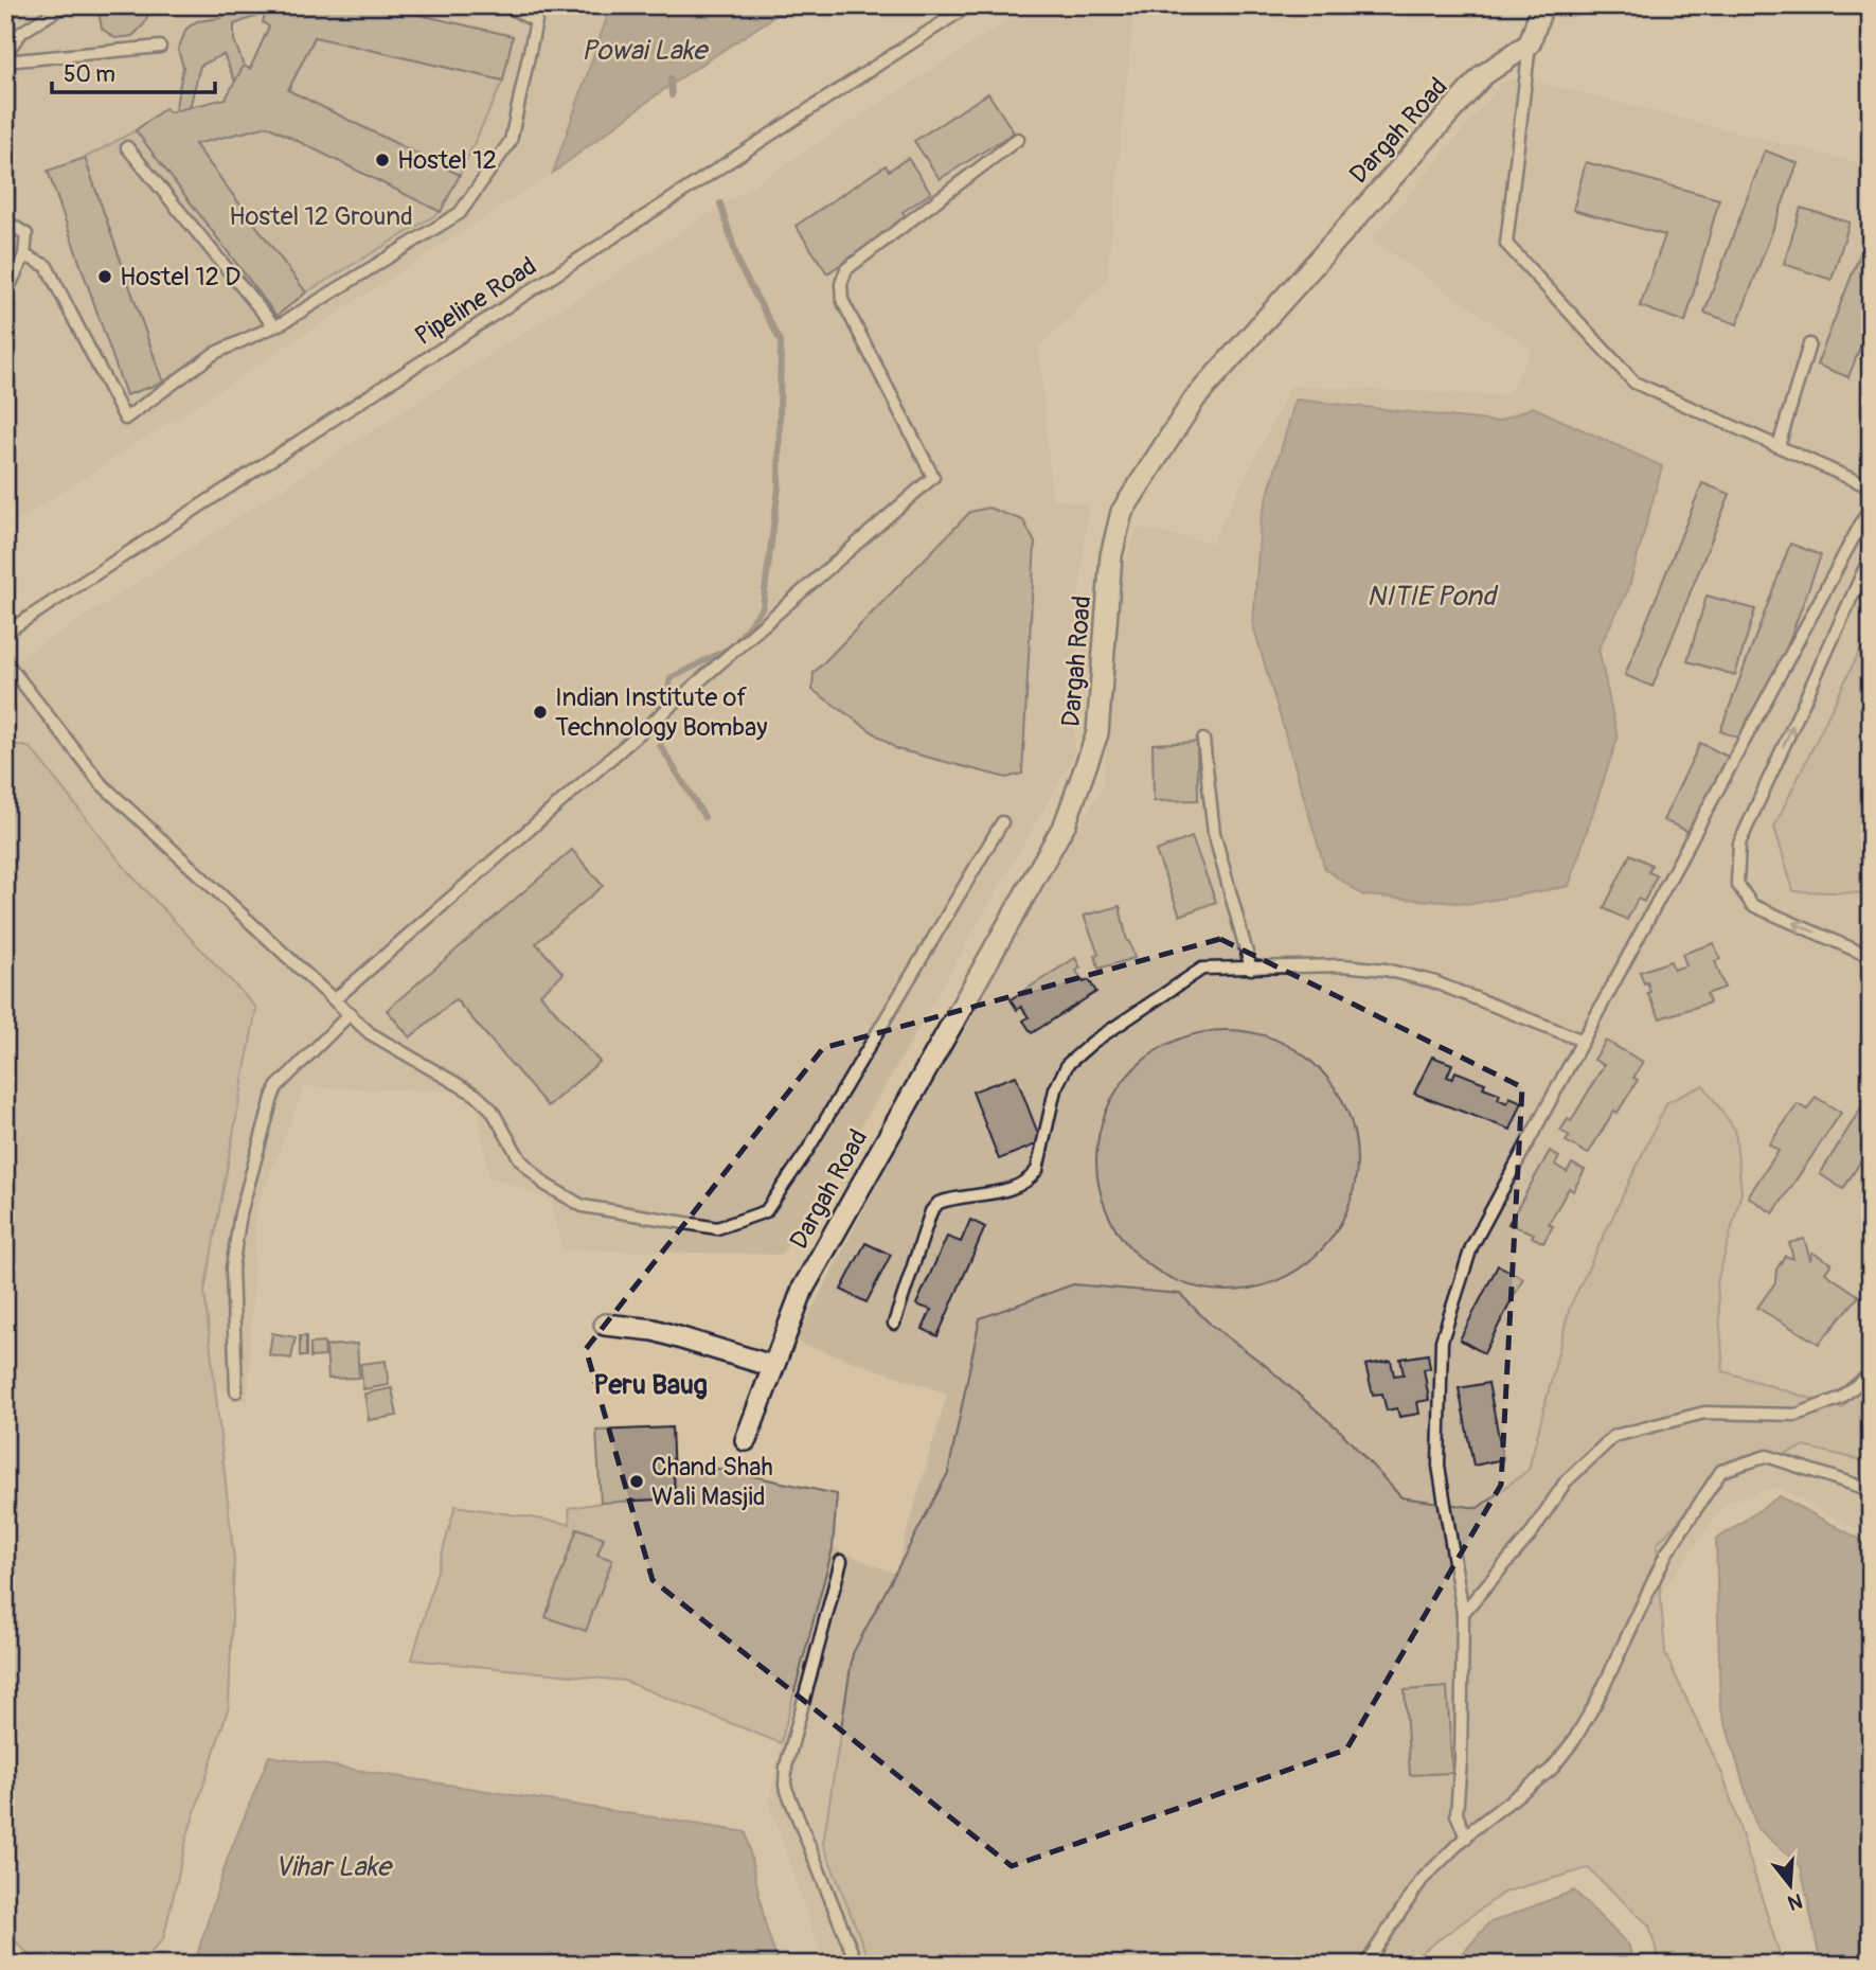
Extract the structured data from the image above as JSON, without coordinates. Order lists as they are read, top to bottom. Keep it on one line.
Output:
{"streets":{"street":["Dargah Road"],"lane":["Pipeline Road"]},"districts":["Peru Baug"],"water":["Powai Lake","NITIE Pond","Vihar Lake"],"parks":["Hostel 12 Ground"],"places":["Hostel 12","Hostel 12 D","Indian Institute of Technology Bombay","Chand Shah Wali Masjid"],"scale_bar":"50 m","north":"bottom"}
